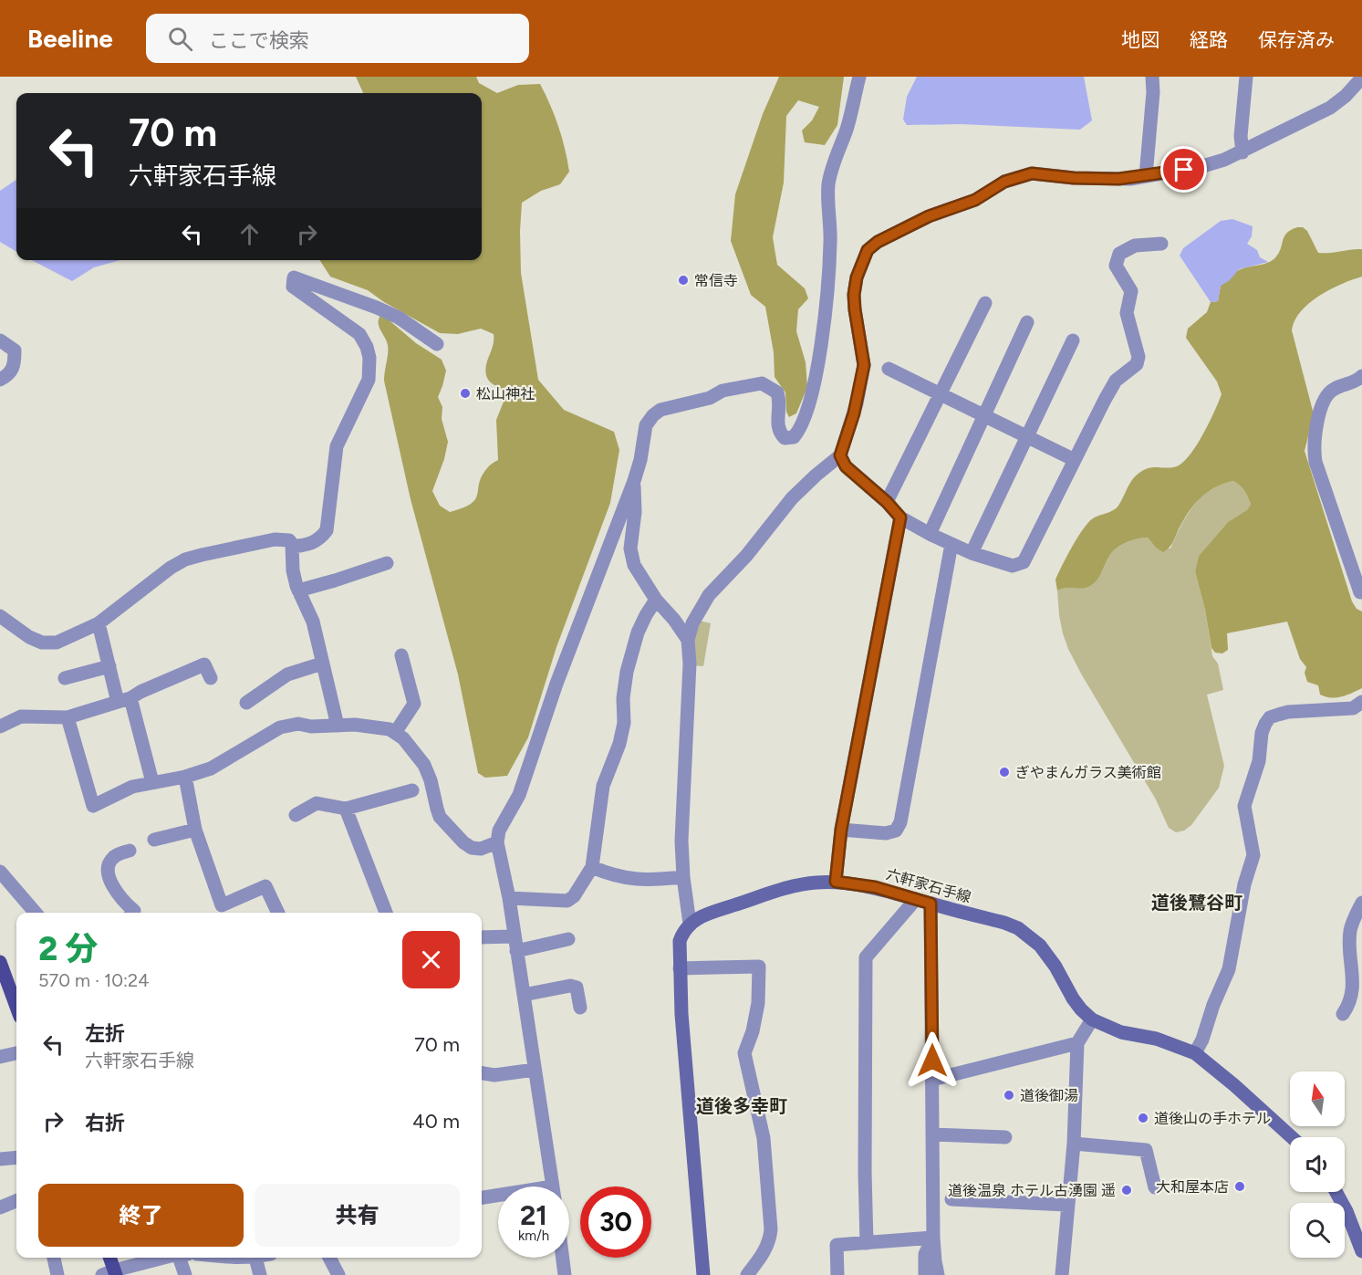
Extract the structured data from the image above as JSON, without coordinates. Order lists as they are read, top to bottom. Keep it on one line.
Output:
{"streets":{"main road":["六軒家石手線"]},"districts":["道後鷺谷町","道後多幸町"],"places":["常信寺","松山神社","ぎやまんガラス美術館","道後御湯","道後山の手ホテル","大和屋本店","道後温泉 ホテル古湧園 遥"],"north":"top","page":{"header":"Beeline","search":"ここで検索","nav":["地図","経路","保存済み"],"turn":["70 m","六軒家石手線"],"heading":["2 分","570 m · 10:24"],"list":[{"name":"左折","note":"六軒家石手線","value":"70 m"},{"name":"右折","value":"40 m"}],"buttons":["終了","共有"],"speed":"21 km/h","limit":"30"}}
